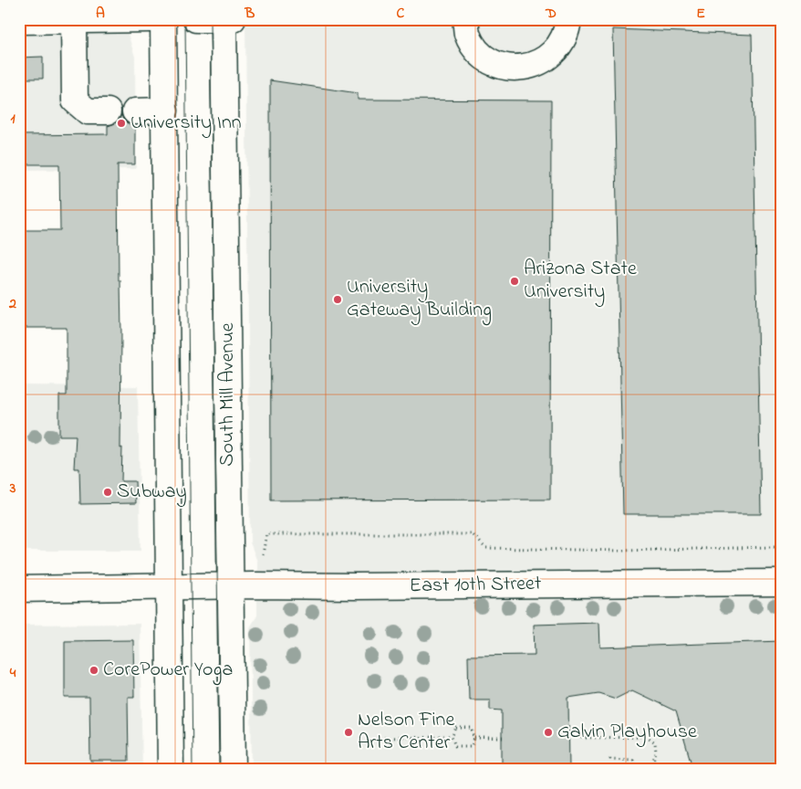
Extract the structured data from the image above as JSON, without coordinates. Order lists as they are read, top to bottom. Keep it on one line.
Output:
{"streets":{"main road":["South Mill Avenue","East 10th Street"]},"crossings":[["South Mill Avenue","East 10th Street"]],"places":["University Inn","Arizona State University","University Gateway Building","Subway","CorePower Yoga","Nelson Fine Arts Center","Galvin Playhouse"],"grid":{"columns":["A","B","C","D","E"],"rows":["1","2","3","4"]}}
